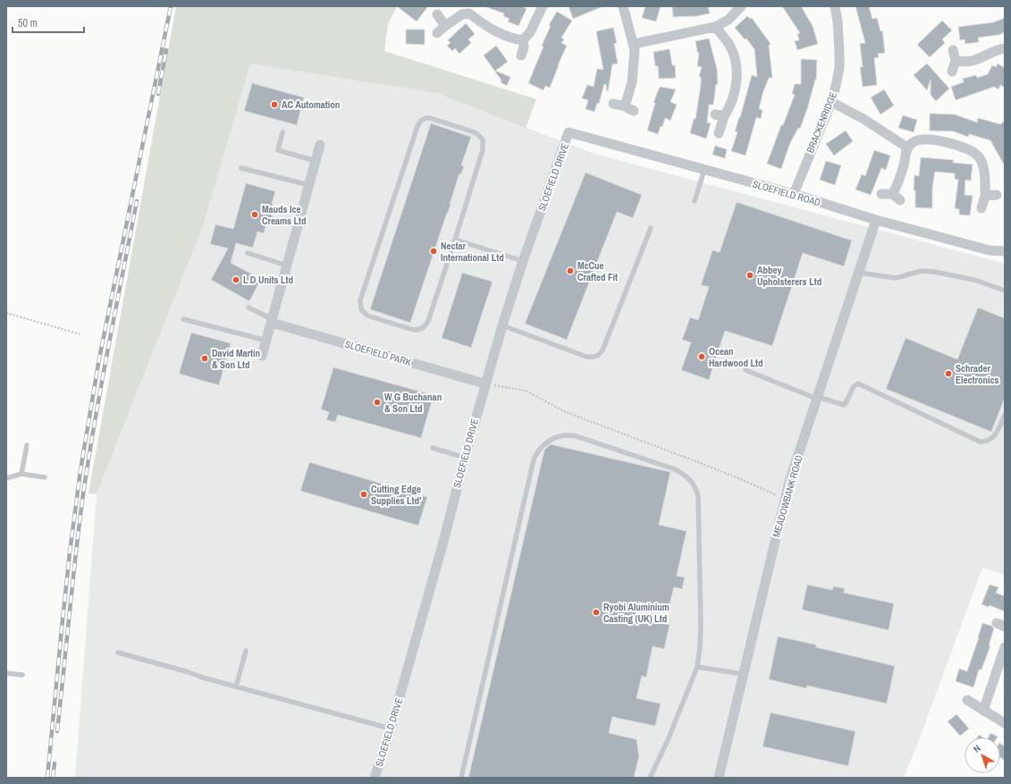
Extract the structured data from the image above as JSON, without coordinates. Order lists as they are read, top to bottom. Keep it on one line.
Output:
{"streets":{"street":["BRACKENRIDGE","SLOEFIELD DRIVE","SLOEFIELD ROAD","SLOEFIELD PARK","MEADOWBANK ROAD"]},"crossings":[["BRACKENRIDGE","SLOEFIELD ROAD"],["SLOEFIELD DRIVE","SLOEFIELD ROAD"],["SLOEFIELD DRIVE","SLOEFIELD PARK"],["SLOEFIELD ROAD","MEADOWBANK ROAD"]],"places":["AC Automation","Mauds Ice Creams Ltd","Nectar International Ltd","McCue Crafted Fit","Abbey Upholsterers Ltd","L D Units Ltd","Ocean Hardwood Ltd","David Martin & Son Ltd","Schrader Electronics","W G Buchanan & Son Ltd","Cutting Edge Supplies Ltd'","Ryobi Aluminium Casting (UK) Ltd"],"scale_bar":"50 m","north":"top left"}
